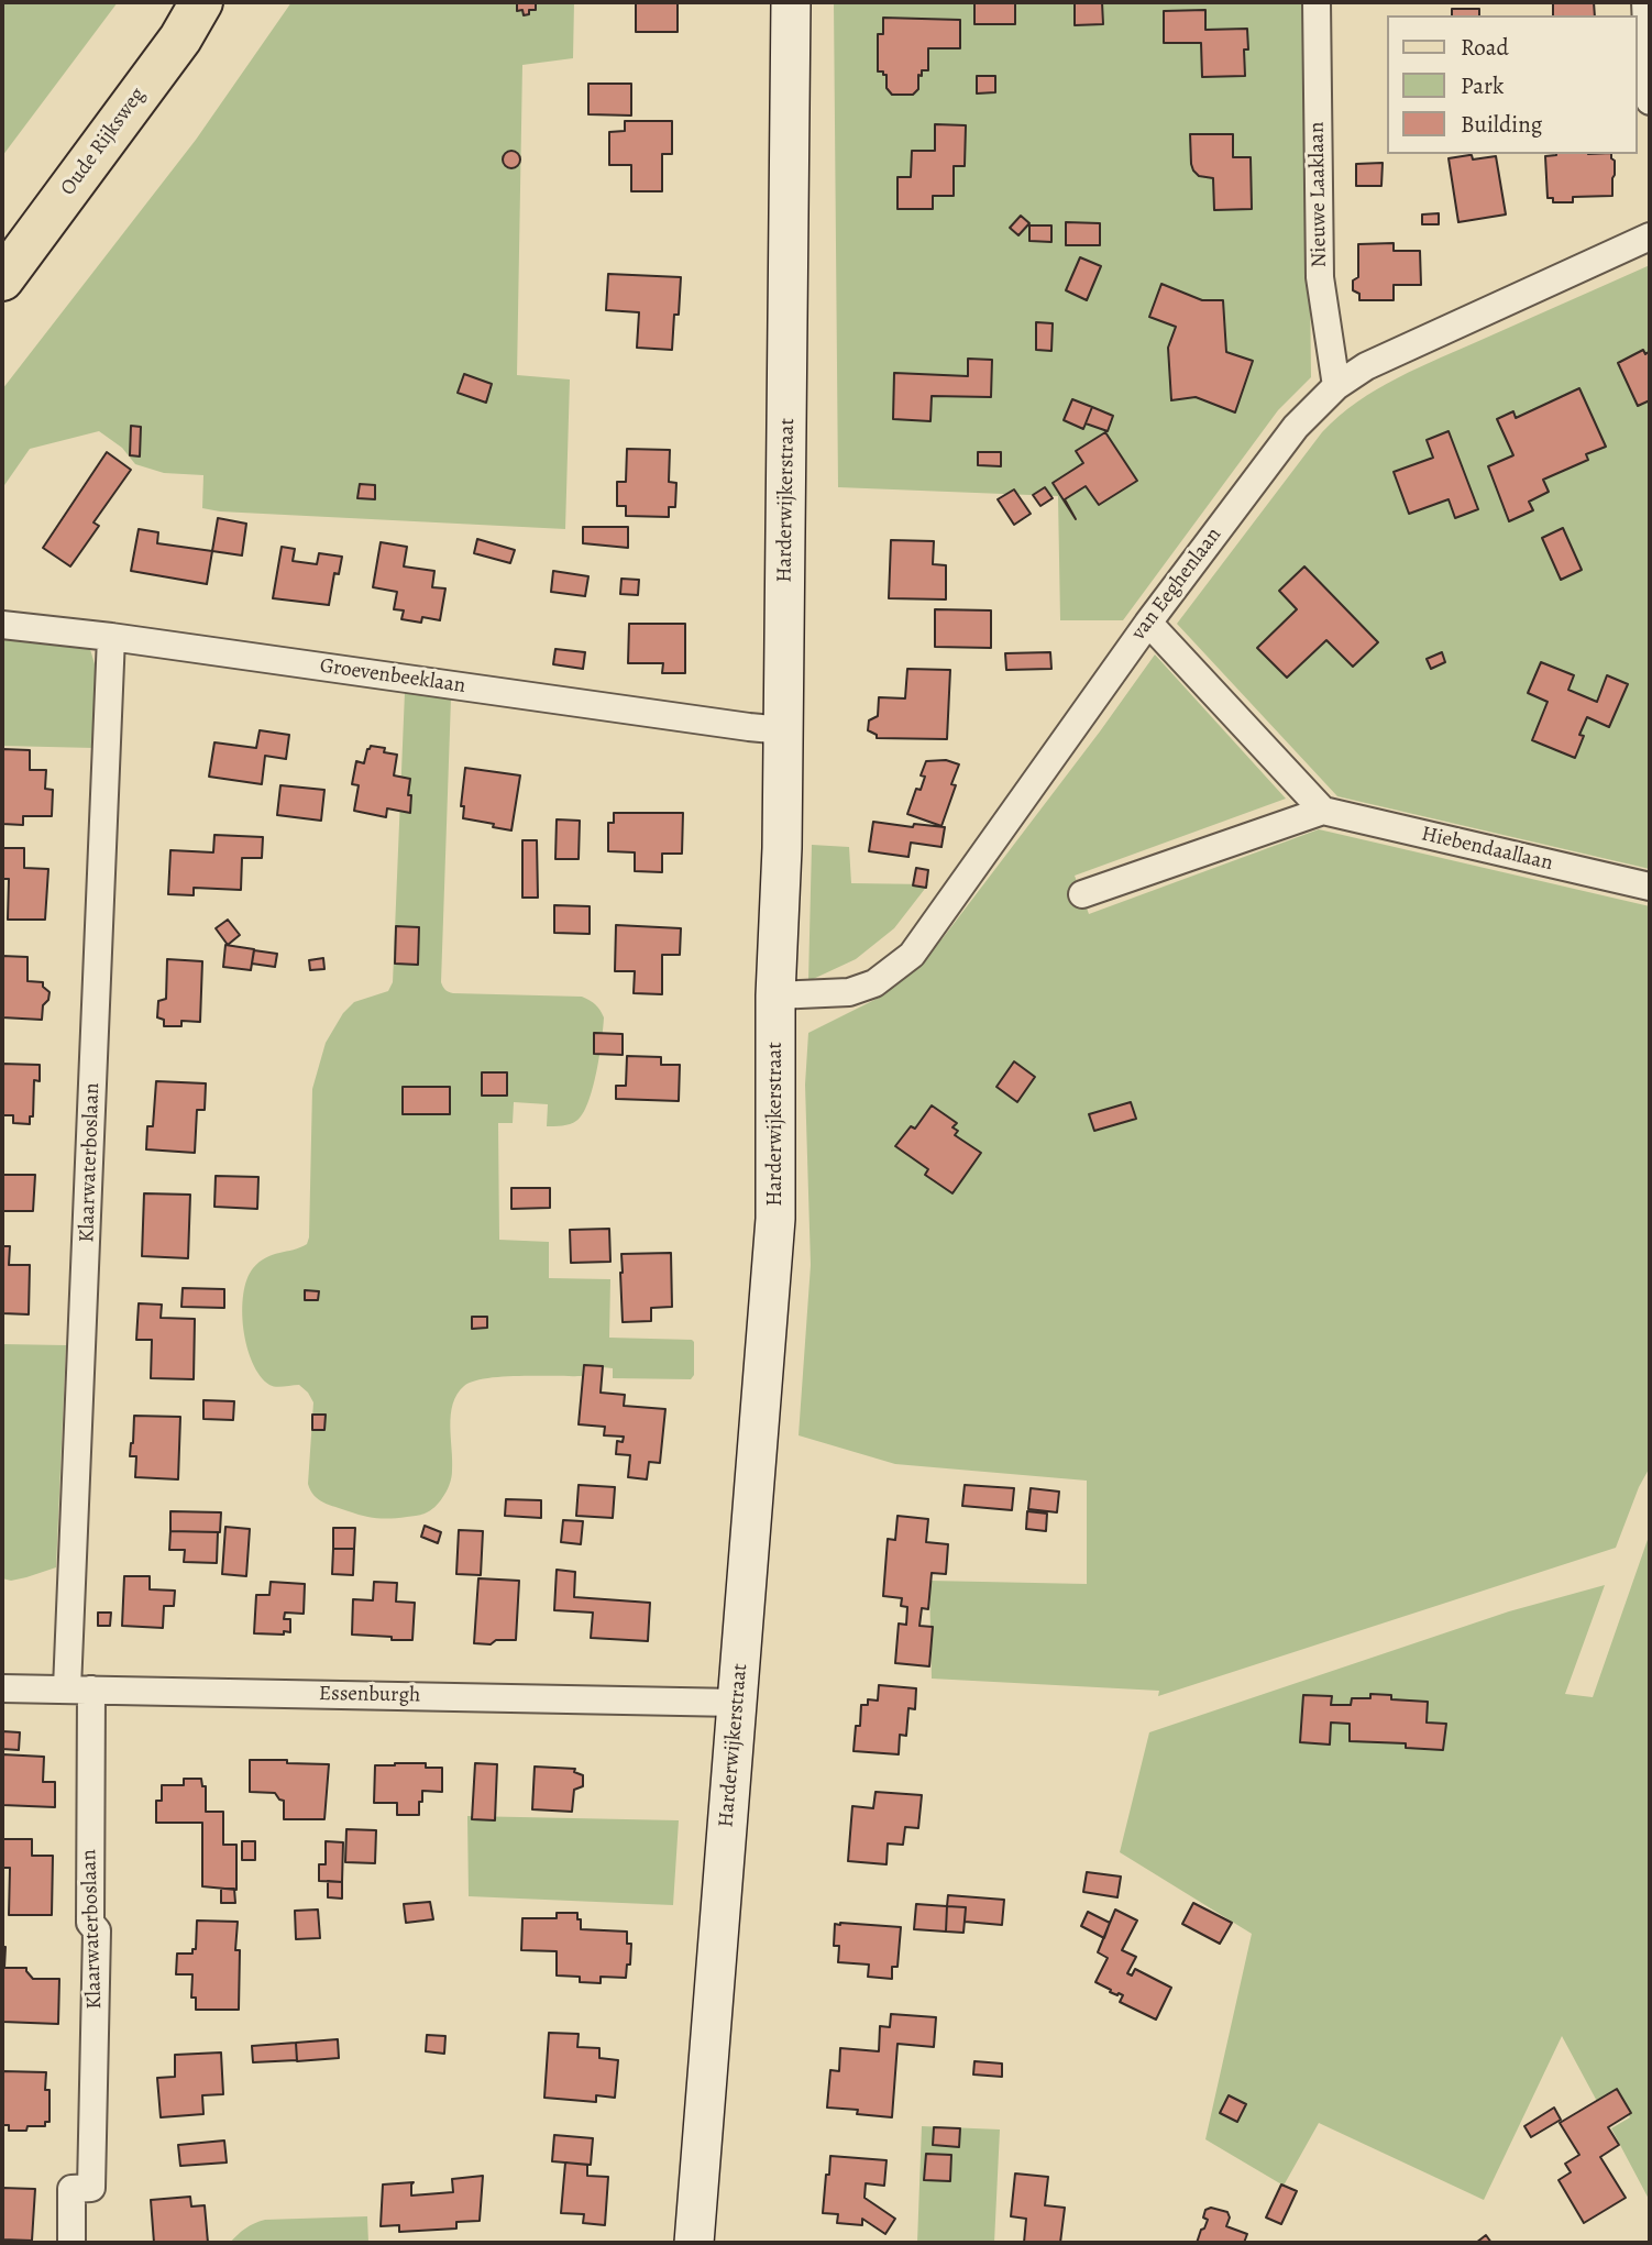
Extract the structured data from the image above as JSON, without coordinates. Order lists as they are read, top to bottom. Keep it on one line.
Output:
{"streets":{"main road":["Oude Rijksweg","Harderwijkerstraat"],"street":["Nieuwe Laaklaan","van Eeghenlaan","Groevenbeeklaan","Hiebendaallaan","Klaarwaterboslaan","Essenburgh"]},"crossings":[["Nieuwe Laaklaan","van Eeghenlaan"],["Harderwijkerstraat","van Eeghenlaan"],["Harderwijkerstraat","Groevenbeeklaan"],["Harderwijkerstraat","Essenburgh"],["Groevenbeeklaan","Klaarwaterboslaan"],["Klaarwaterboslaan","Essenburgh"]],"legend":["Road","Park","Building"]}
